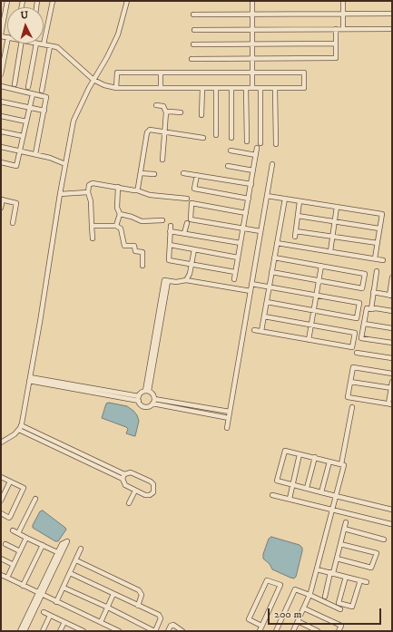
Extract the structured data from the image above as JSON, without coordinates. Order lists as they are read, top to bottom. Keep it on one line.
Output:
{"scale_bar":"200 m","north":"top"}
